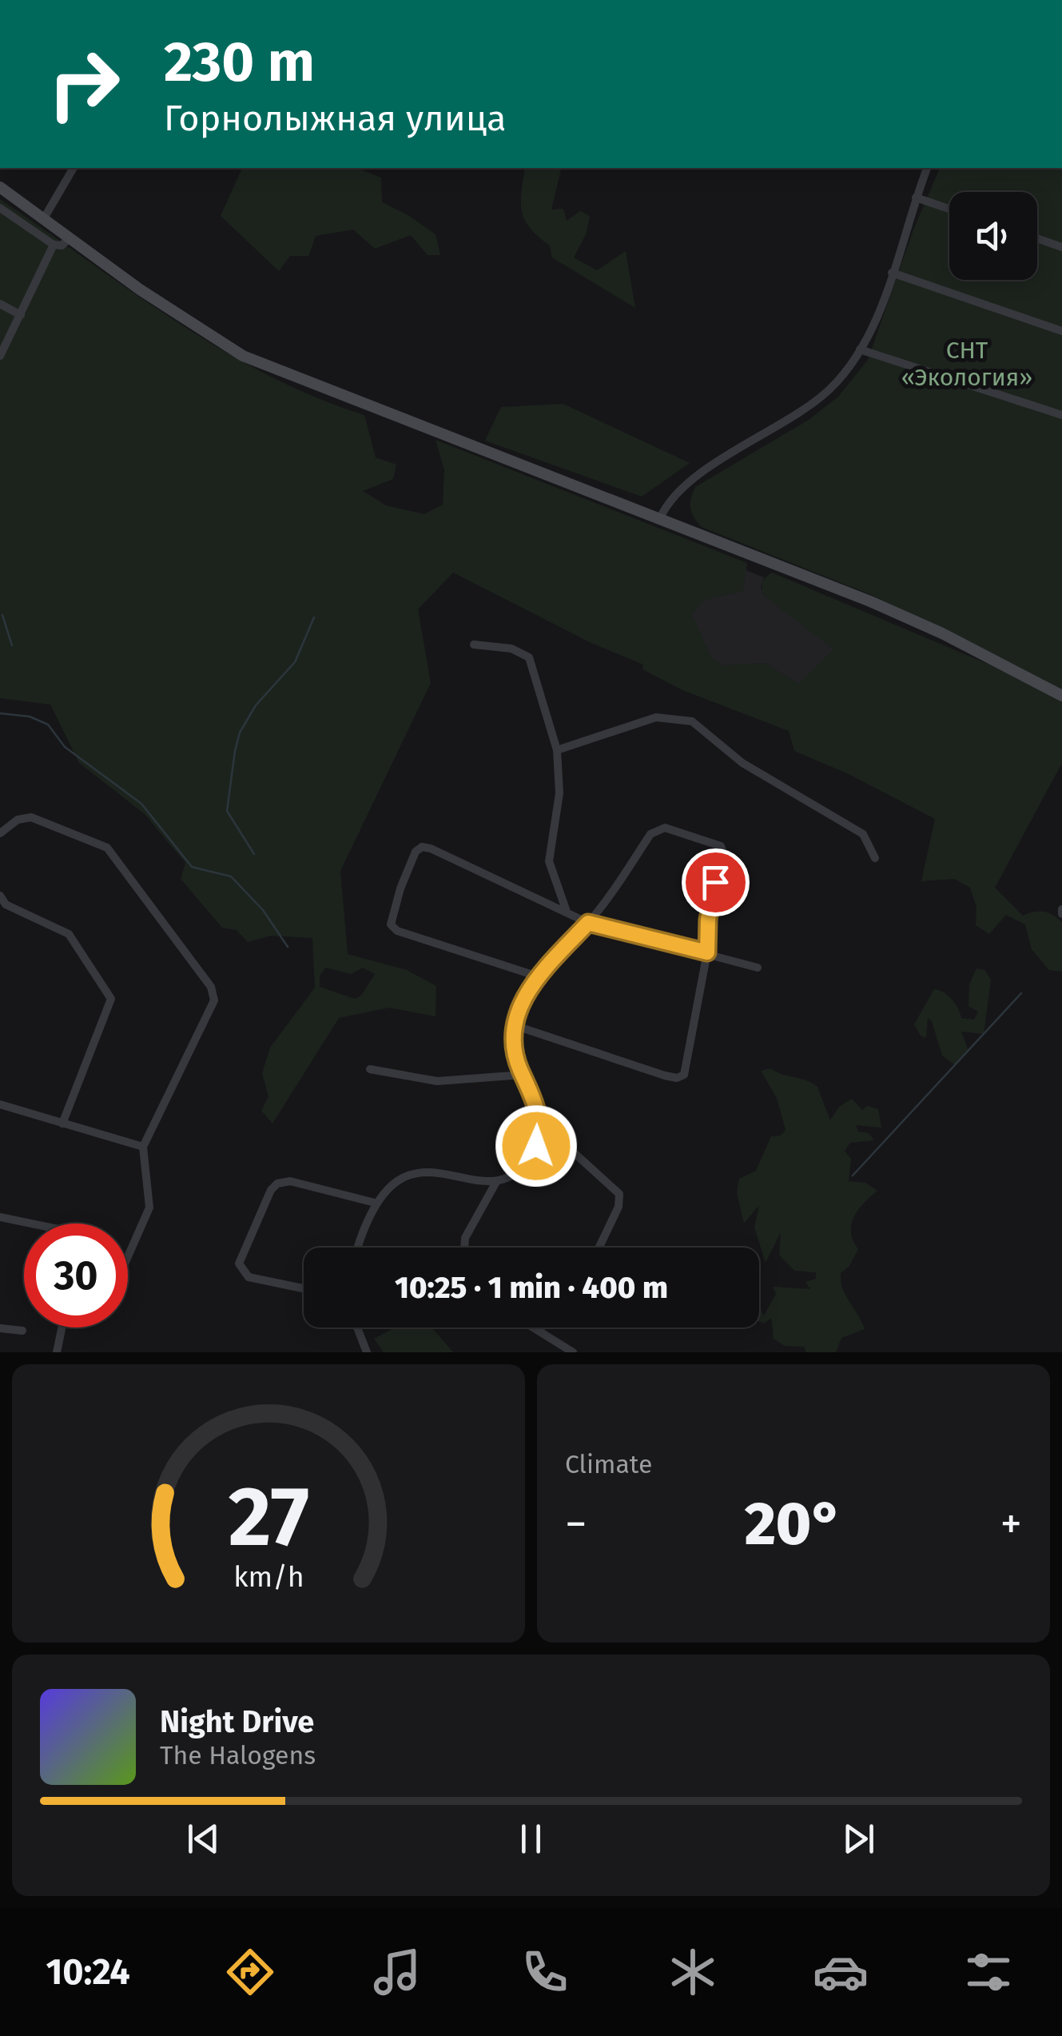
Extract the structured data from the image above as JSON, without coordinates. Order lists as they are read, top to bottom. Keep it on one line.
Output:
{"parks":["СНТ «Экология»"],"page":{"turn":["230 m","Горнолыжная улица"],"limit":"30","trip":"10:25 · 1 min · 400 m","tile":"Climate","heat":["−","20°","+"],"song":["Night Drive","The Halogens"],"tabs":"10:24","gauge":["27","km/h"]}}
